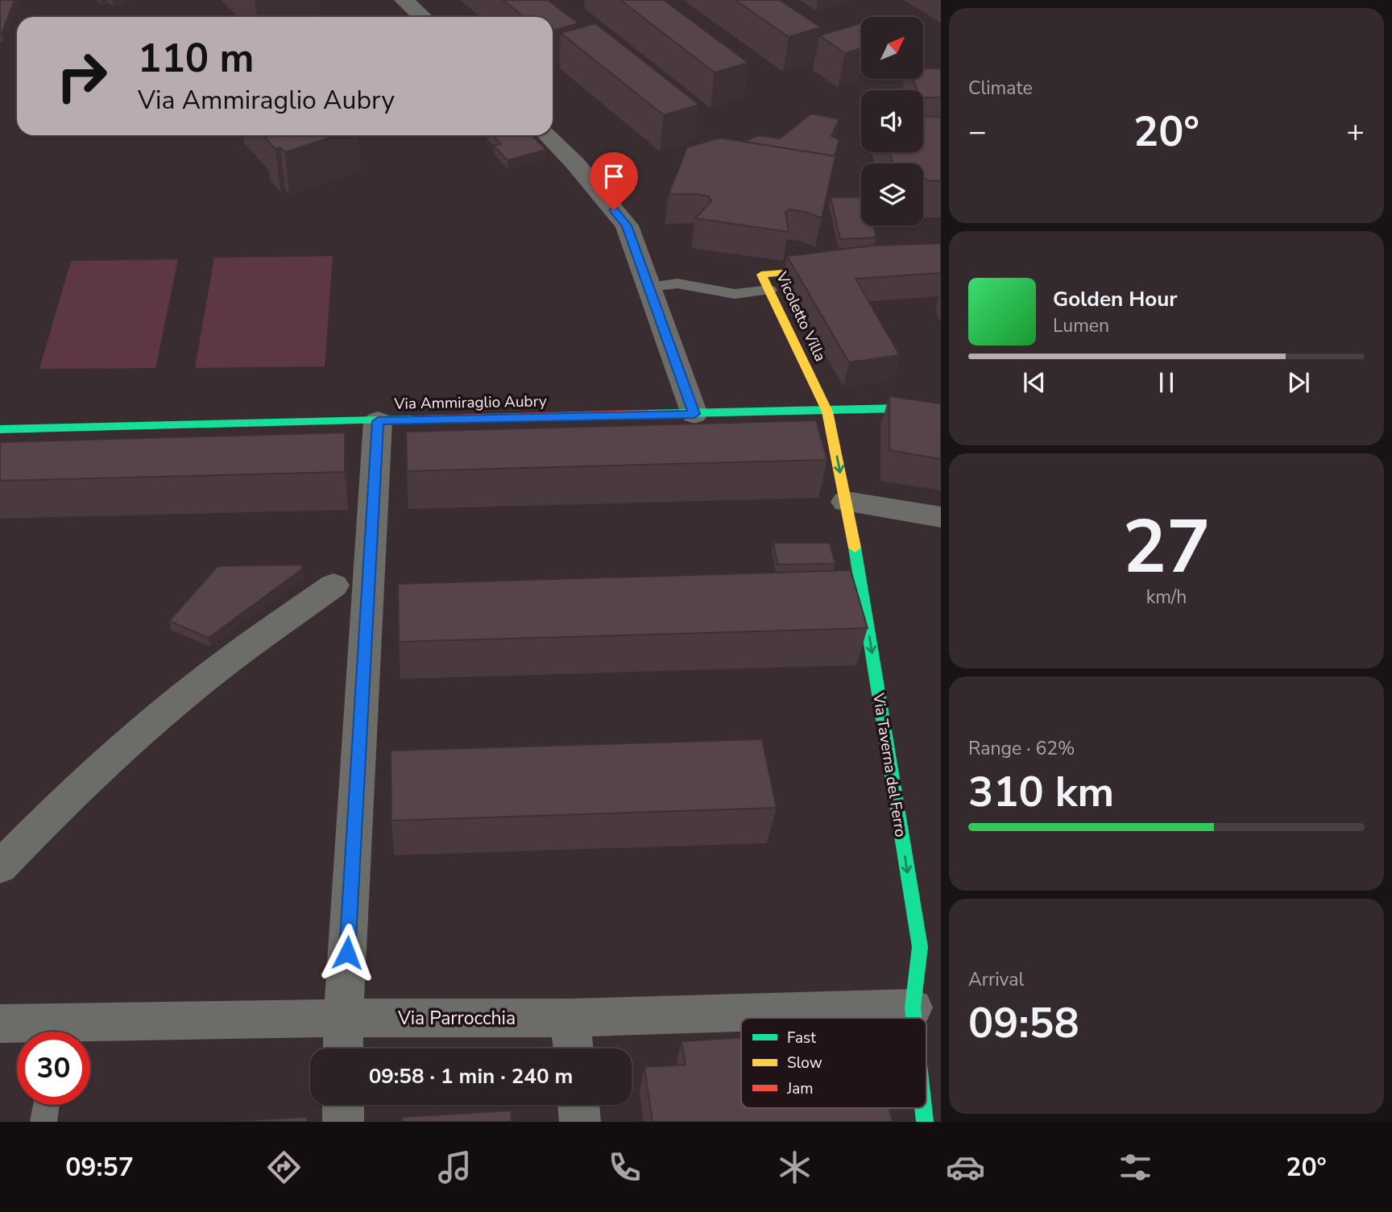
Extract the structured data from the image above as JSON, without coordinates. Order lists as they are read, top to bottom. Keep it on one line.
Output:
{"streets":{"street":["Vicoletto Villa","Via Ammiraglio Aubry","Via Taverna del Ferro","Via Parrocchia"]},"crossings":[["Vicoletto Villa","Via Ammiraglio Aubry"],["Vicoletto Villa","Via Taverna del Ferro"],["Via Ammiraglio Aubry","Via Taverna del Ferro"],["Via Taverna del Ferro","Via Parrocchia"]],"one_way":["Via Taverna del Ferro"],"legend":["Fast","Slow","Jam"],"north":"top right","page":{"tile":["Climate",["27","km/h"],["Range · 62%","310 km"],["Arrival","09:58"]],"turn":["110 m","Via Ammiraglio Aubry"],"heat":["−","20°","+"],"song":["Golden Hour","Lumen"],"limit":"30","trip":"09:58 · 1 min · 240 m","tabs":["09:57","20°"]}}
